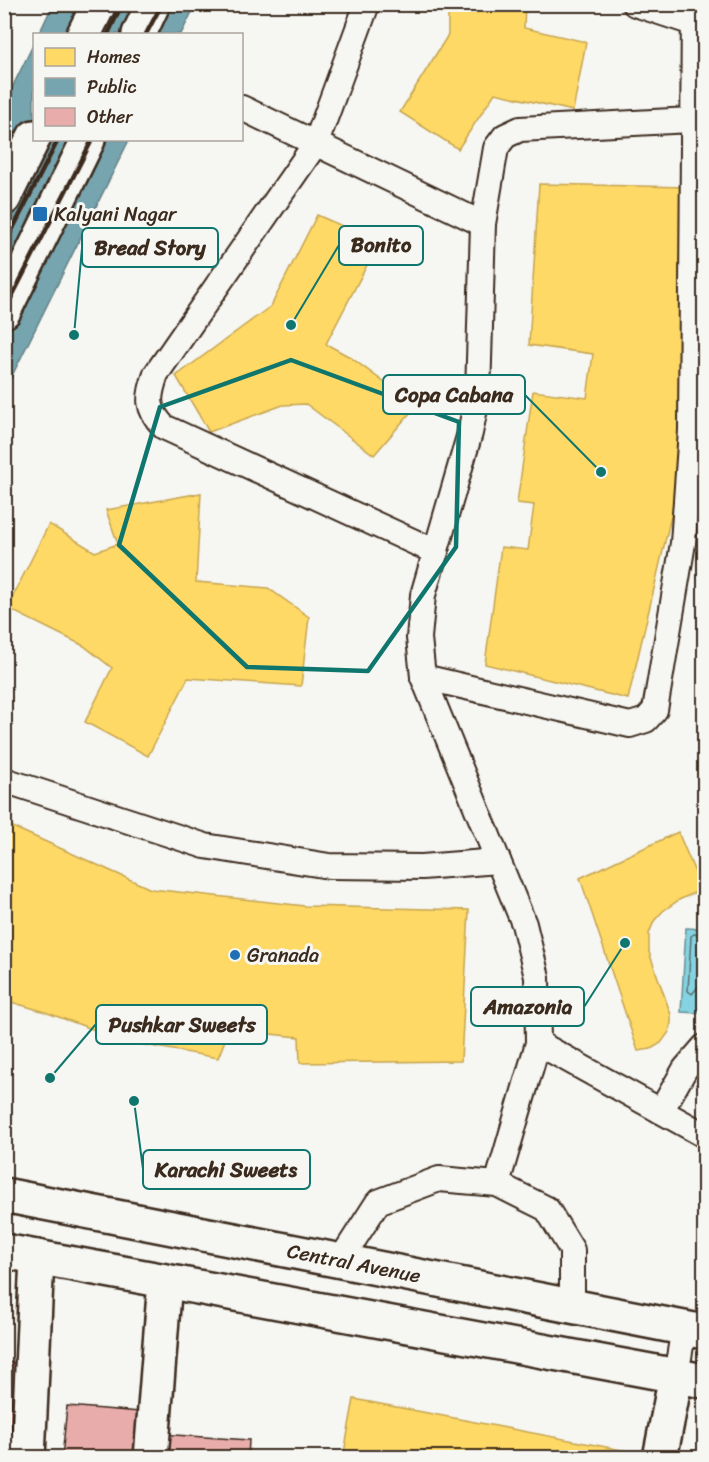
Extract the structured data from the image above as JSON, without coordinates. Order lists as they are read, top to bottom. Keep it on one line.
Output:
{"streets":{"street":["Central Avenue"]},"places":{"transit":["Kalyani Nagar"],"other":["Bonito","Bread Story","Copa Cabana","Amazonia","Granada","Pushkar Sweets","Karachi Sweets"]},"legend":["Homes","Public","Other"]}
